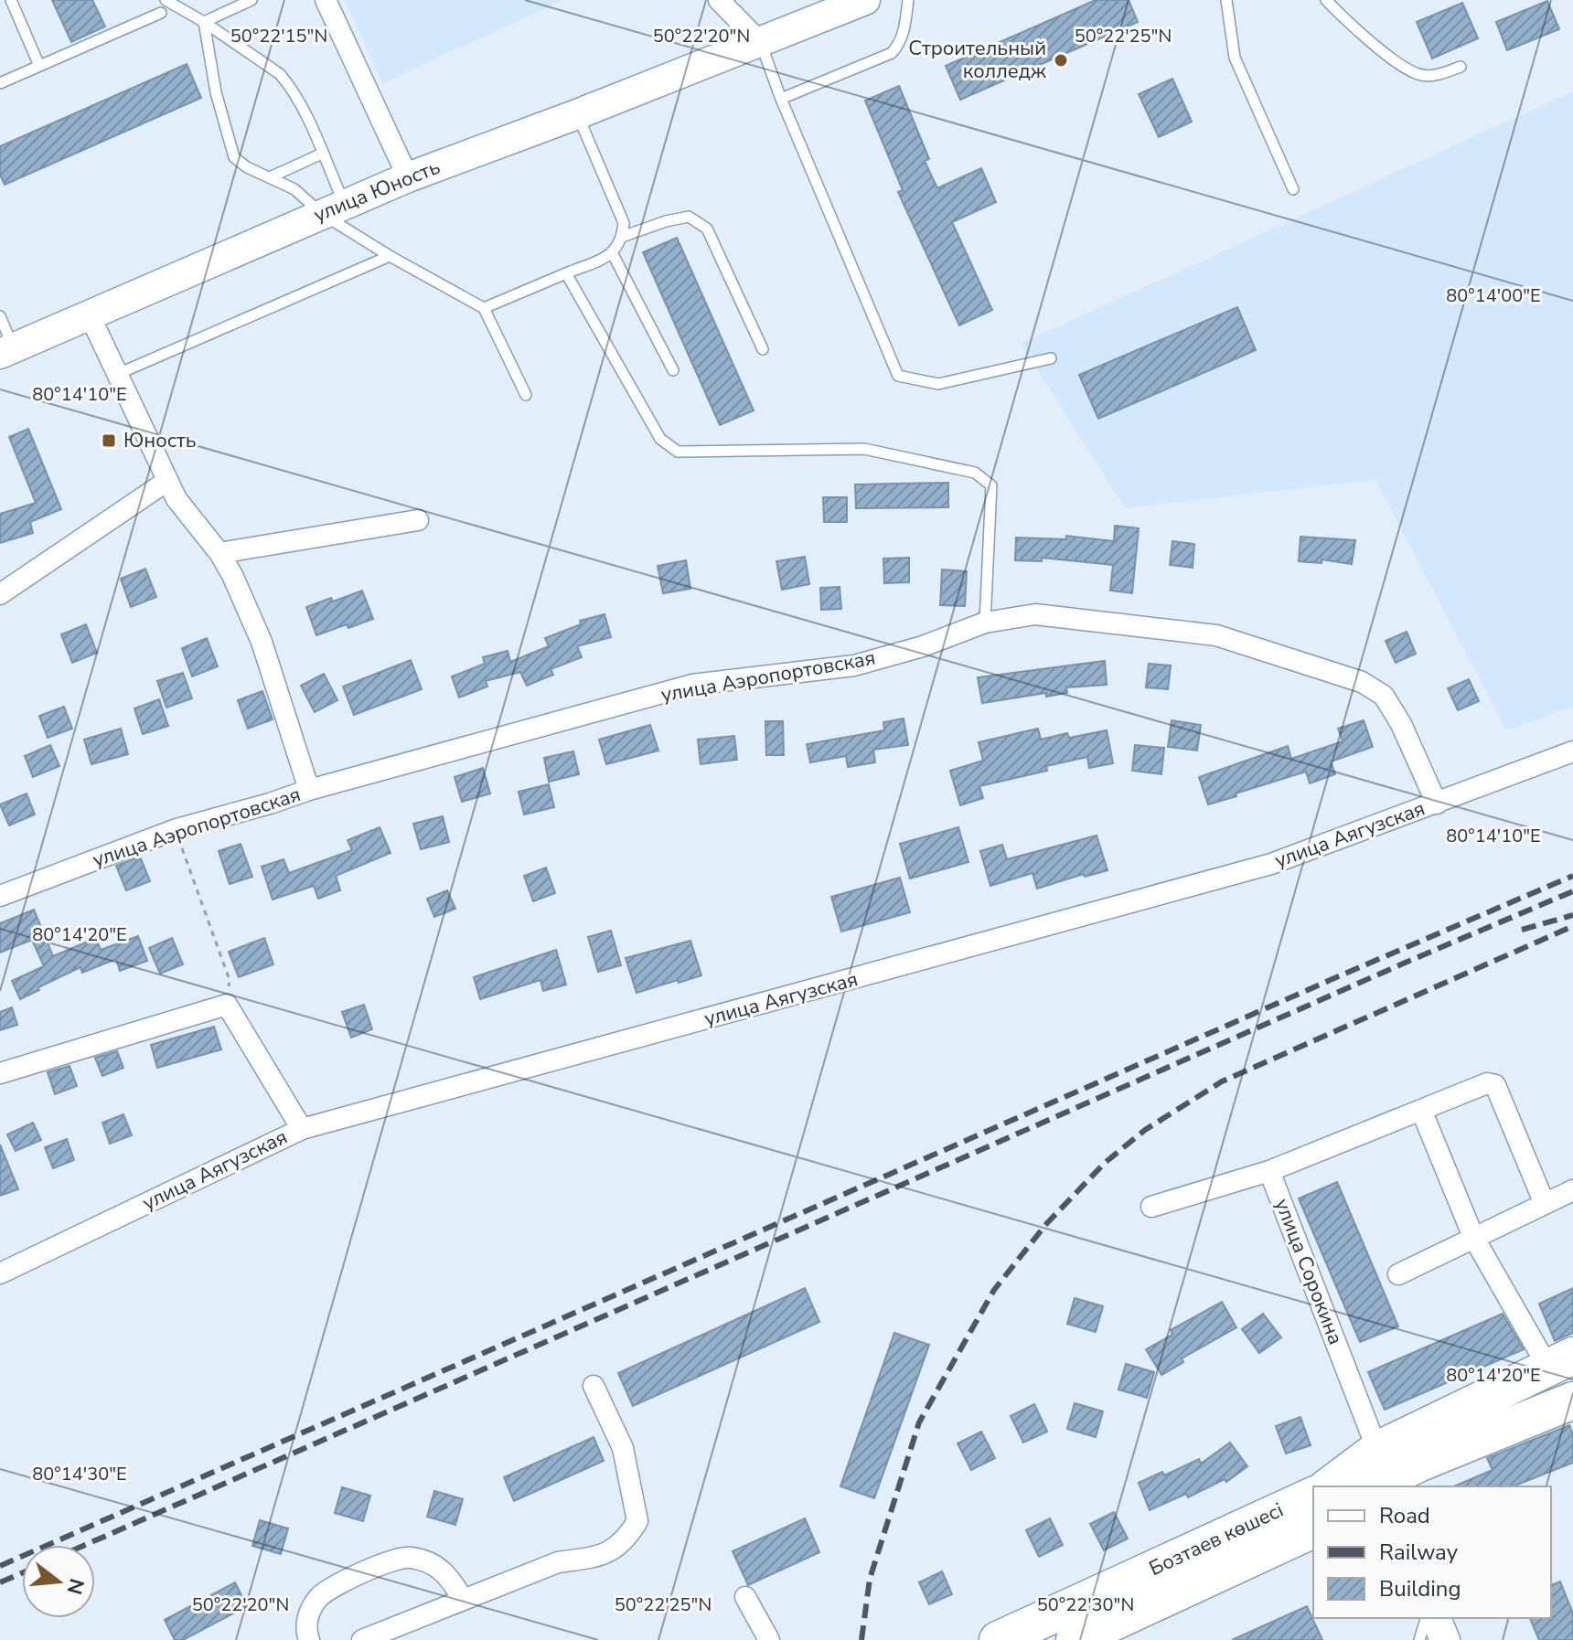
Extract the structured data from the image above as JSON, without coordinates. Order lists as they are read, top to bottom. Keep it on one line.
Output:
{"streets":{"highway":["Бозтаев көшесі"],"street":["улица Юность","улица Аэропортовская","улица Аягузская","улица Сорокина"]},"crossings":[["улица Аэропортовская","улица Аягузская"]],"places":{"other":["Строительный колледж"],"transit":["Юность"]},"legend":["Road","Railway","Building"],"north":"right","coordinates":["50°22'15\"N","50°22'20\"N","50°22'25\"N","80°14'00\"E","80°14'10\"E","80°14'20\"E","80°14'30\"E","50°22'30\"N"]}
